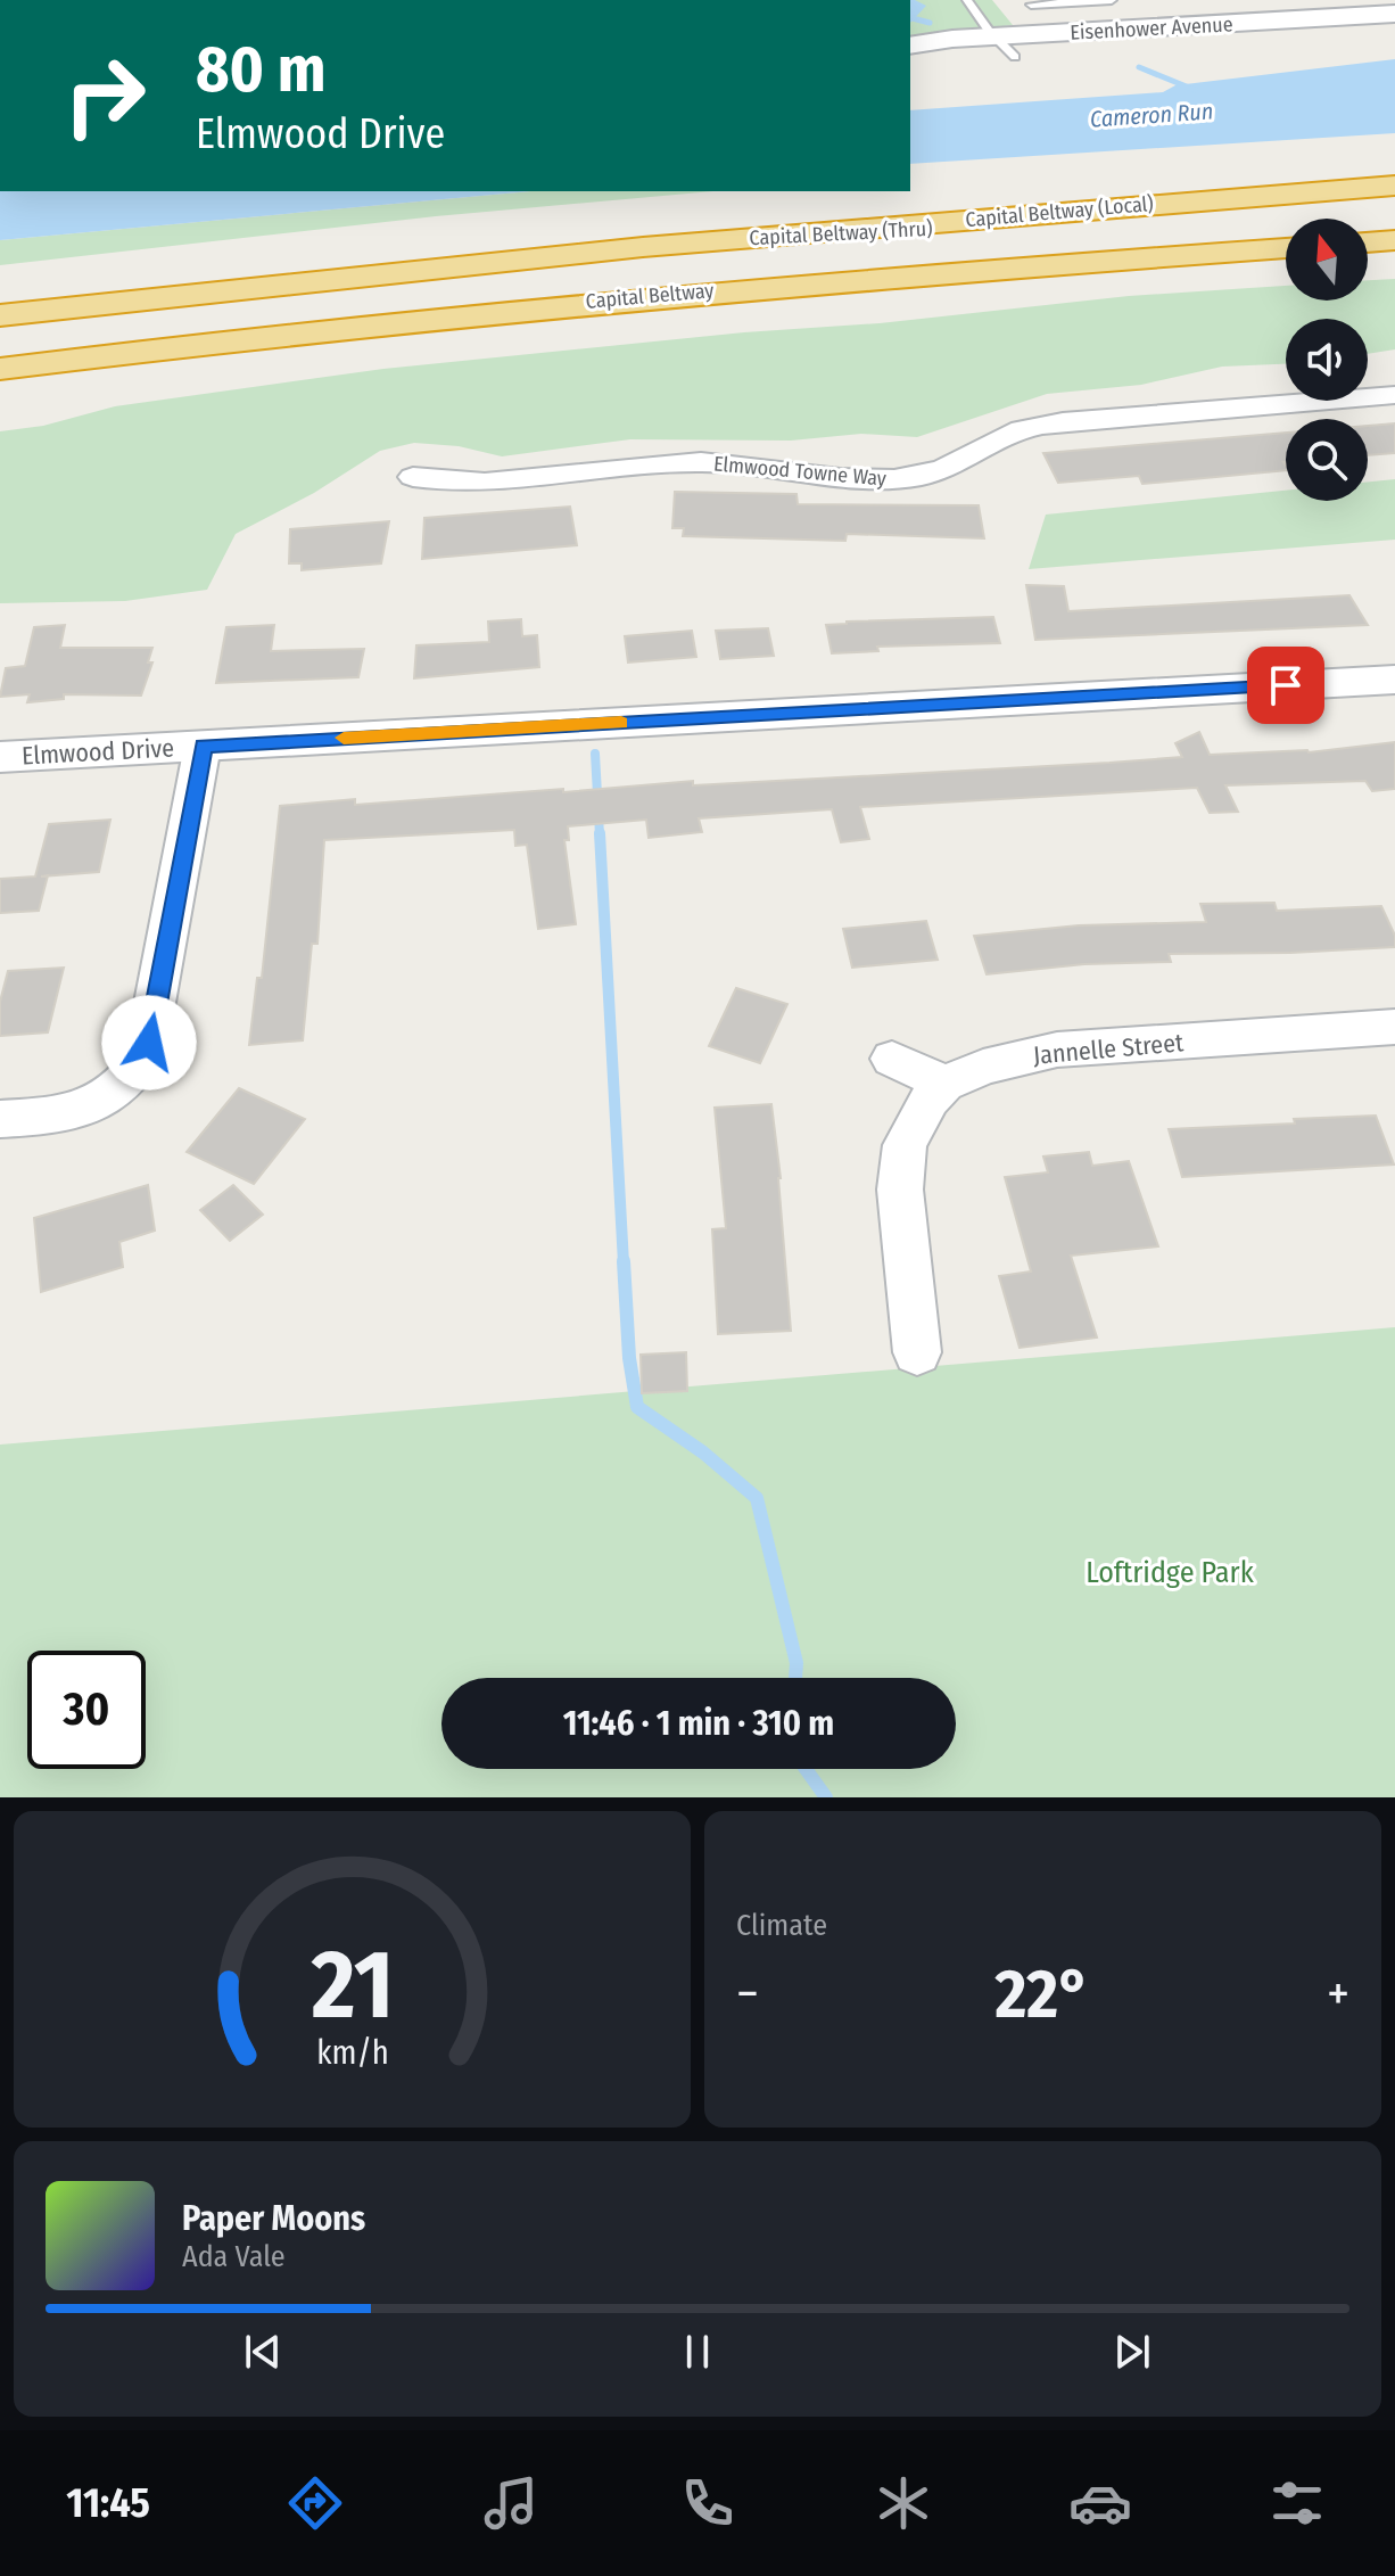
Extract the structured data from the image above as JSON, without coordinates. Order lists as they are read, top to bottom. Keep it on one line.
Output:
{"streets":{"highway":["Capital Beltway (Local)","Capital Beltway (Thru)","Capital Beltway"],"main road":["Eisenhower Avenue"],"street":["Elmwood Towne Way","Elmwood Drive","Jannelle Street"]},"crossings":[["Capital Beltway (Local)","Capital Beltway (Thru)"],["Capital Beltway (Local)","Capital Beltway"],["Capital Beltway (Thru)","Capital Beltway"]],"water":["Cameron Run"],"parks":["Loftridge Park"],"north":"top","page":{"turn":["80 m","Elmwood Drive"],"limit":"30","trip":"11:46 · 1 min · 310 m","tile":"Climate","heat":["−","22°","+"],"song":["Paper Moons","Ada Vale"],"tabs":"11:45","gauge":["21","km/h"]}}
